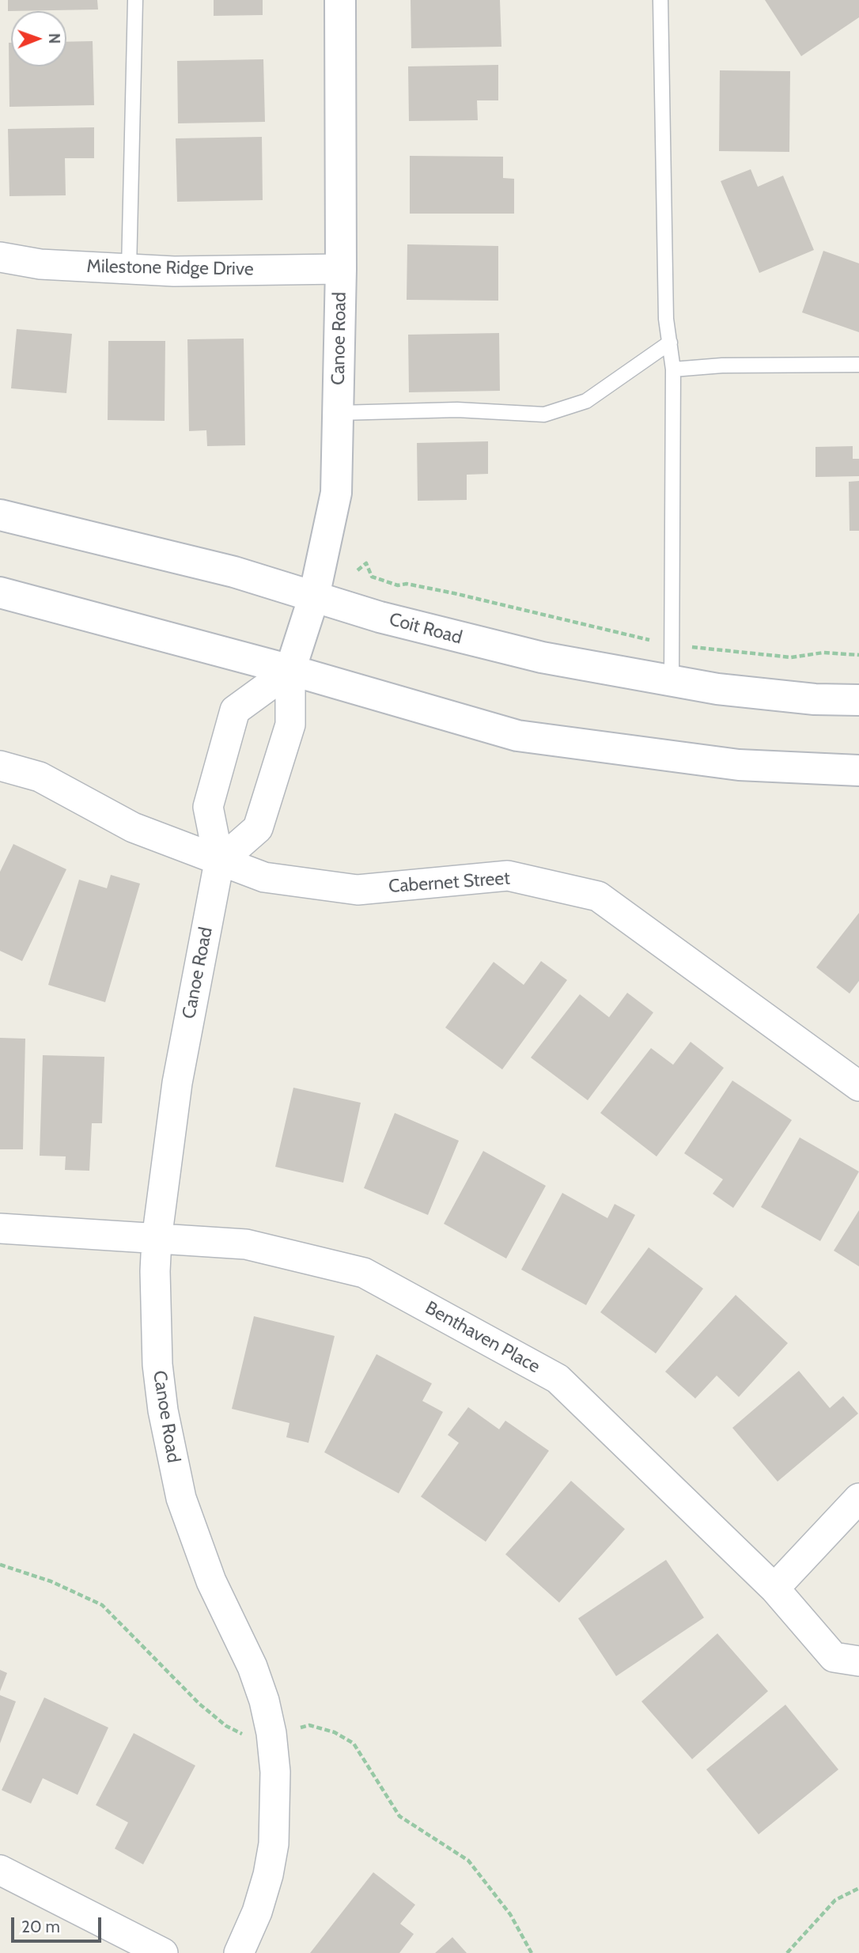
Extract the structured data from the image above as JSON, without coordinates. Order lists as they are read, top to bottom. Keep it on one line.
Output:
{"streets":{"main road":["Canoe Road","Coit Road"],"street":["Milestone Ridge Drive","Cabernet Street","Benthaven Place"]},"crossings":[["Milestone Ridge Drive","Canoe Road"],["Canoe Road","Coit Road"],["Canoe Road","Cabernet Street"],["Canoe Road","Benthaven Place"]],"scale_bar":"20 m","north":"right"}
